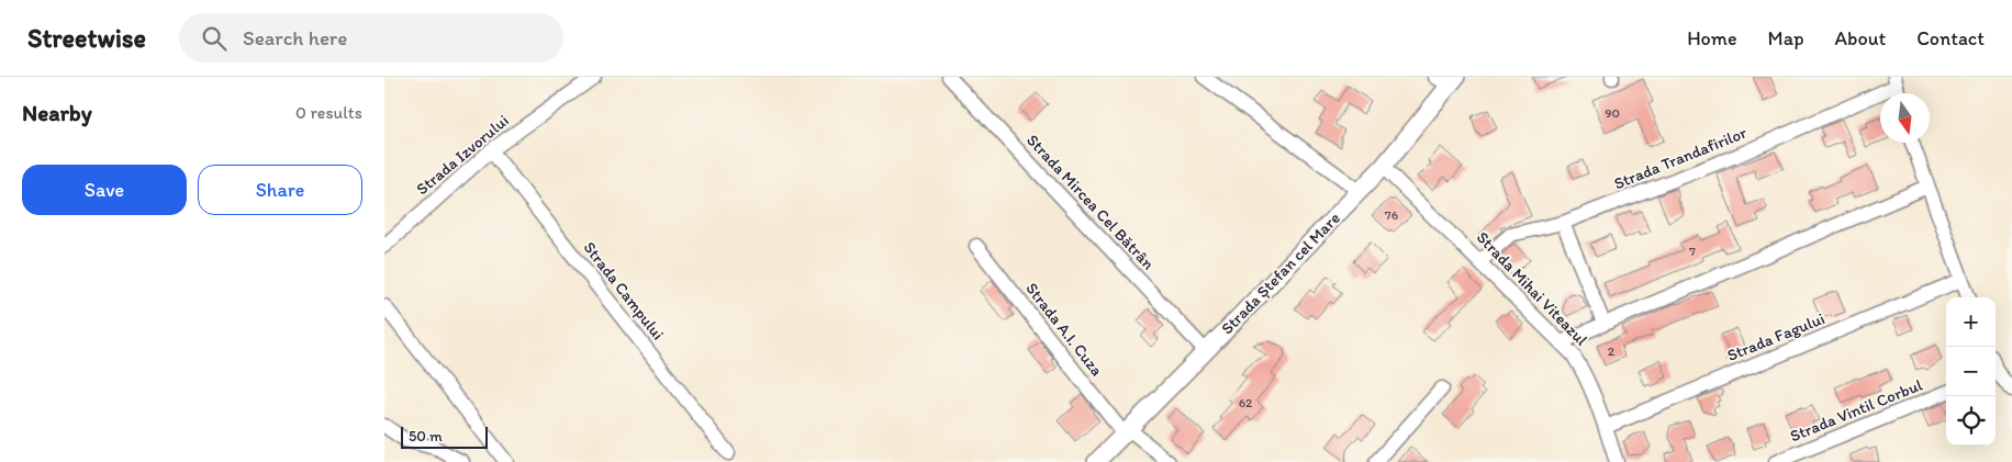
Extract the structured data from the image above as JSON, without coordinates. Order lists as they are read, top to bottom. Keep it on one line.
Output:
{"streets":{"street":["Strada Izvorului","Strada Trandafirilor","Strada Mircea Cel Bătrân","Strada Ștefan cel Mare","Strada Mihai Viteazul","Strada Campului","Strada A.I. Cuza","Strada Fagului","Strada Vintil Corbul"]},"crossings":[["Strada Izvorului","Strada Campului"],["Strada Trandafirilor","Strada Mihai Viteazul"],["Strada Mircea Cel Bătrân","Strada Ștefan cel Mare"],["Strada Ștefan cel Mare","Strada Mihai Viteazul"],["Strada Ștefan cel Mare","Strada A.I. Cuza"],["Strada Mihai Viteazul","Strada Fagului"]],"house_numbers":["90","76","7","2","62"],"scale_bar":"50 m","north":"bottom","page":{"header":"Streetwise","search":"Search here","nav":["Home","Map","About","Contact"],"heading":["Nearby","0 results"],"buttons":["Save","Share"],"map_buttons":["+","−"],"scale":"50 m"}}
